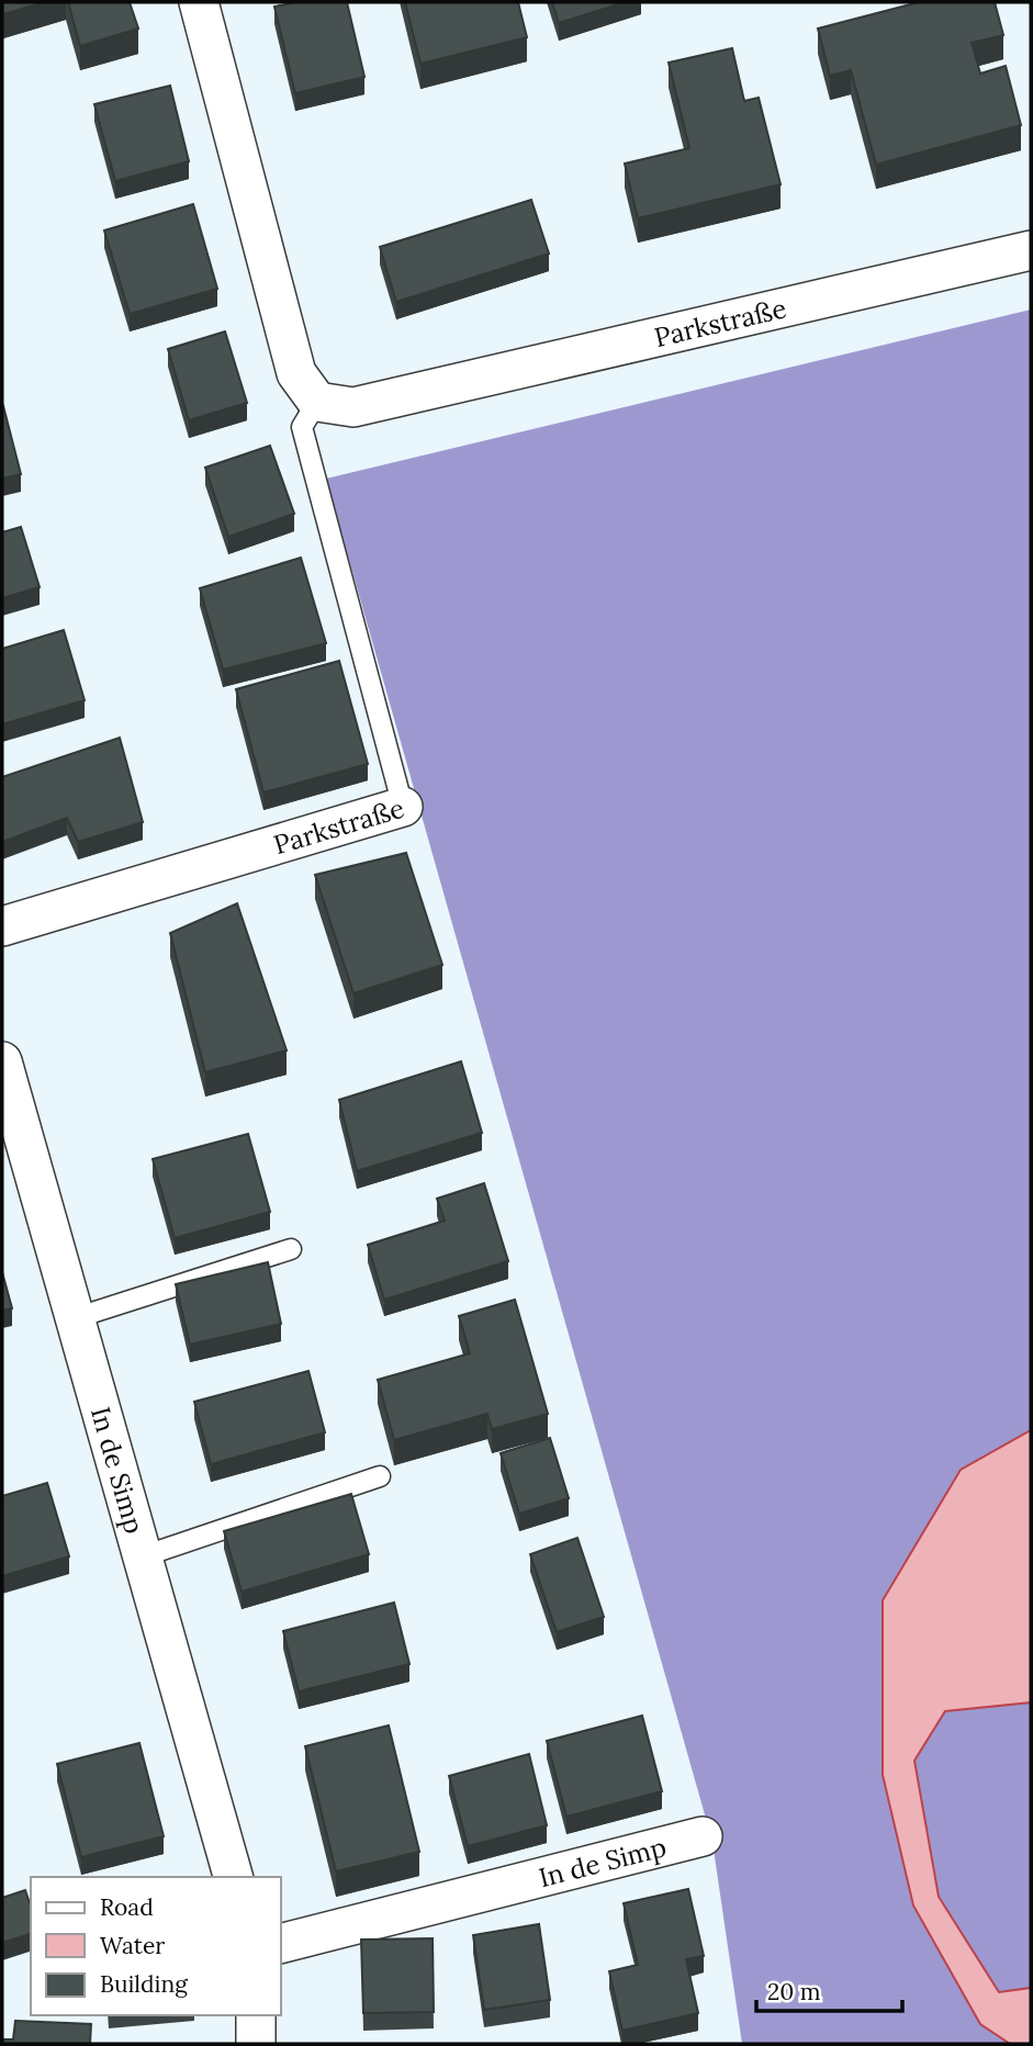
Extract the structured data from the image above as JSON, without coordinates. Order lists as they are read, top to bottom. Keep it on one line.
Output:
{"streets":{"street":["Parkstraße","In de Simp"]},"legend":["Road","Water","Building"],"scale_bar":"20 m"}
